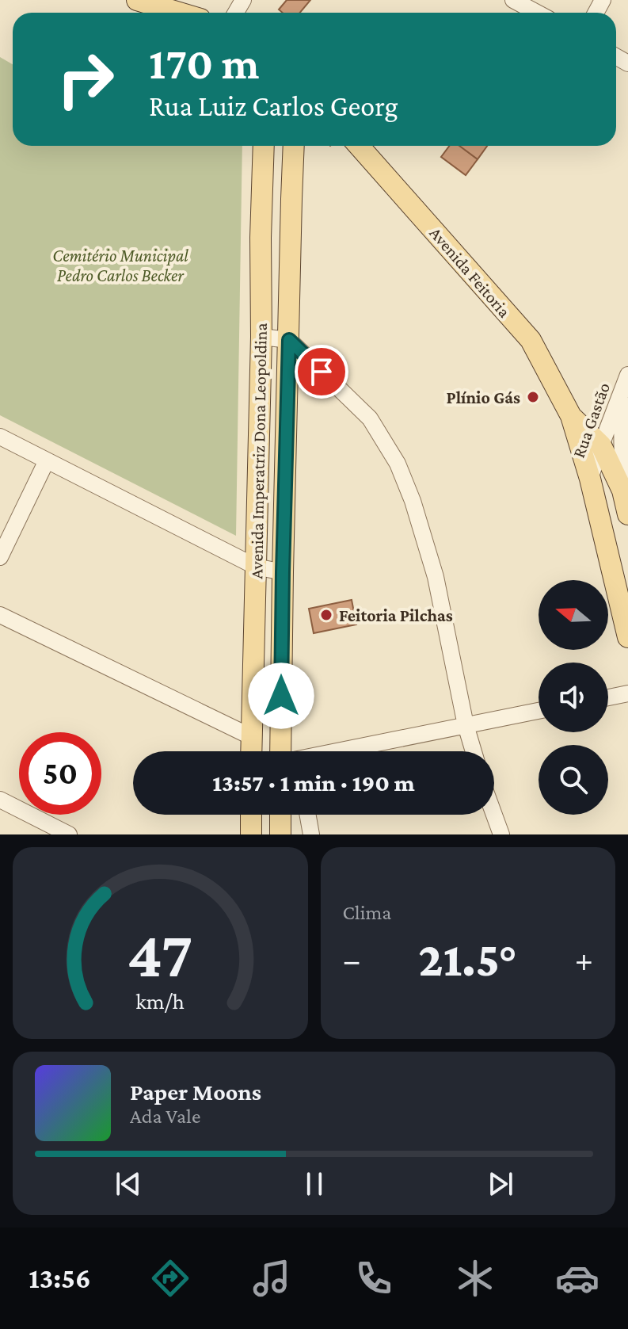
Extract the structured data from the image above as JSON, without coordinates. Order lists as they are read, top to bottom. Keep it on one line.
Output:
{"streets":{"main road":["Avenida Feitoria","Avenida Imperatriz Dona Leopoldina"],"street":["Rua Gastão"]},"crossings":[["Avenida Feitoria","Rua Gastão"]],"parks":["Cemitério Municipal Pedro Carlos Becker"],"places":["Plínio Gás","Feitoria Pilchas"],"north":"left","page":{"turn":["170 m","Rua Luiz Carlos Georg"],"limit":"50","trip":"13:57 · 1 min · 190 m","tile":"Clima","heat":["−","21.5°","+"],"song":["Paper Moons","Ada Vale"],"tabs":"13:56","gauge":["47","km/h"]}}
